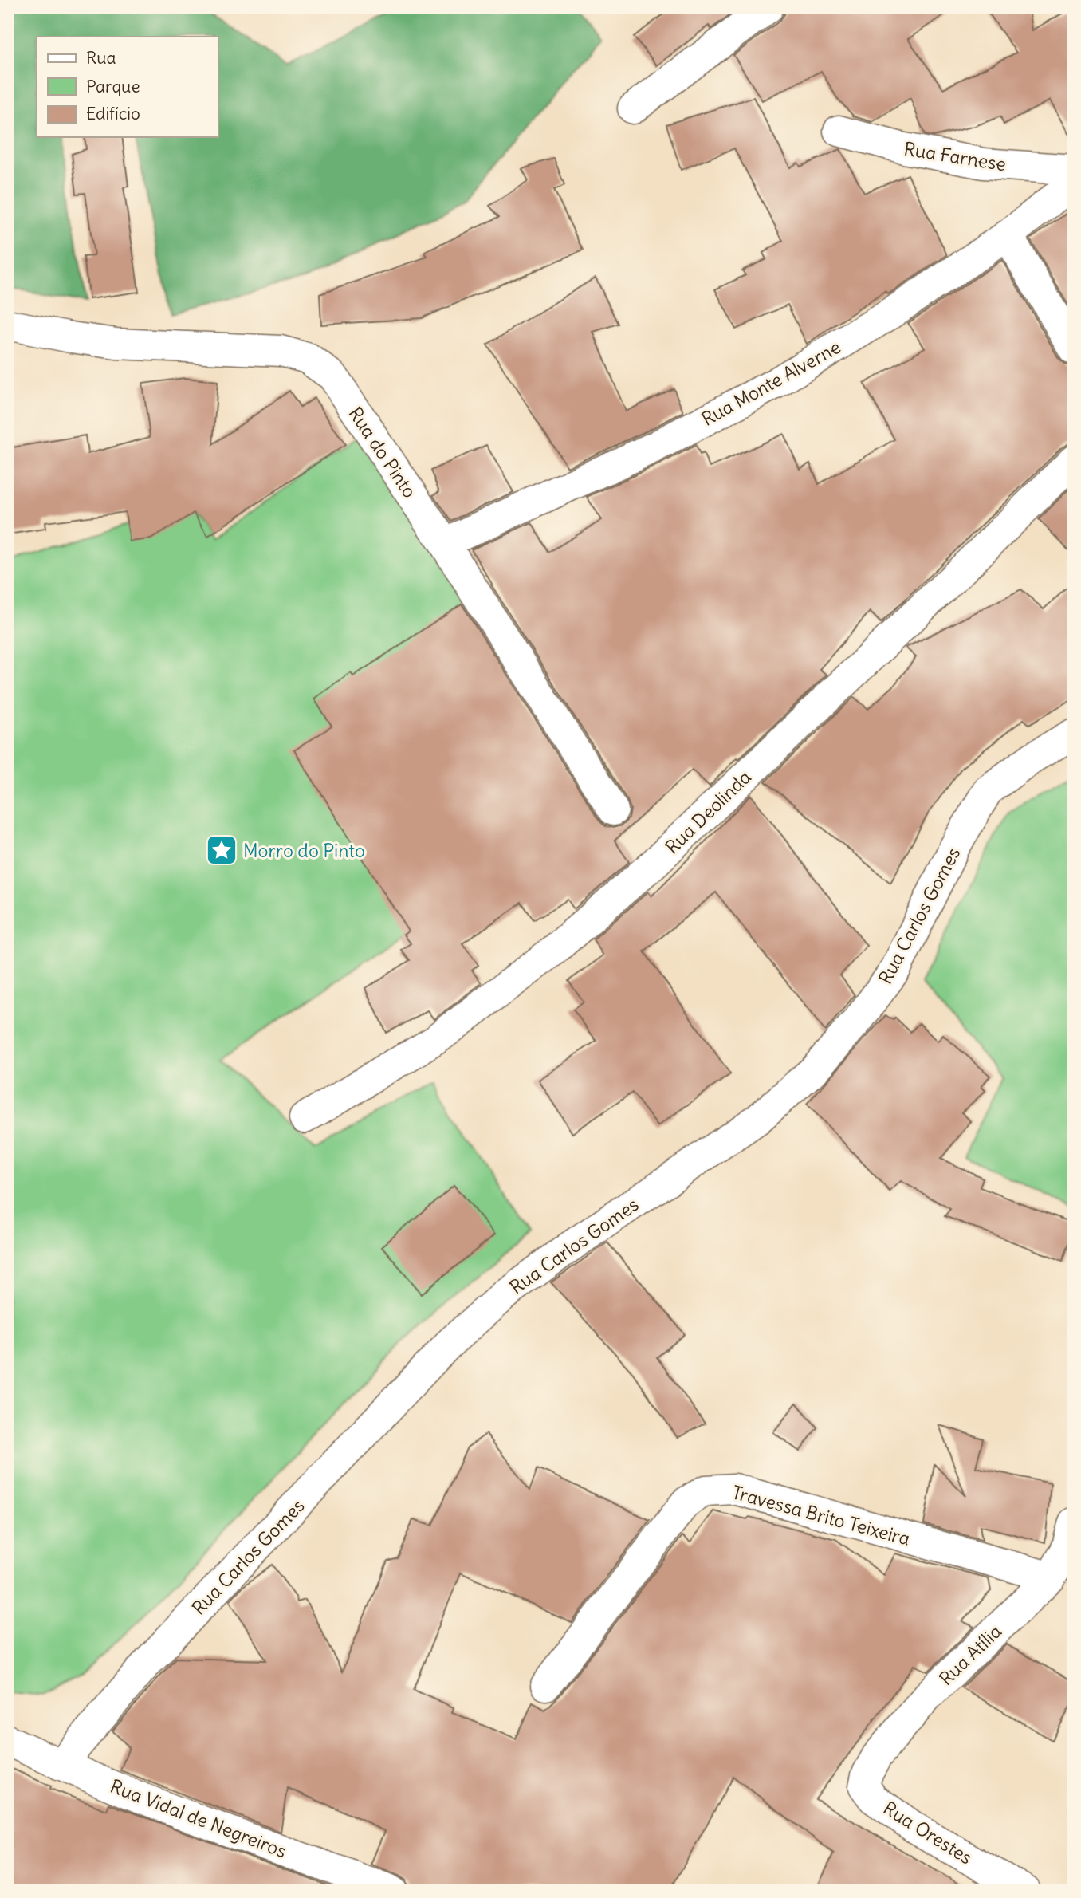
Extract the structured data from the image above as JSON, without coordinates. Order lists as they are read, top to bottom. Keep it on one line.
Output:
{"streets":{"street":["Rua Farnese","Rua Monte Alverne","Rua do Pinto","Rua Deolinda","Rua Carlos Gomes","Travessa Brito Teixeira","Rua Atília","Rua Vidal de Negreiros","Rua Orestes"]},"crossings":[["Rua Monte Alverne","Rua do Pinto"],["Rua Carlos Gomes","Rua Vidal de Negreiros"],["Travessa Brito Teixeira","Rua Atília"],["Rua Atília","Rua Orestes"]],"places":{"place":["Morro do Pinto"]},"legend":["Rua","Parque","Edifício"]}
